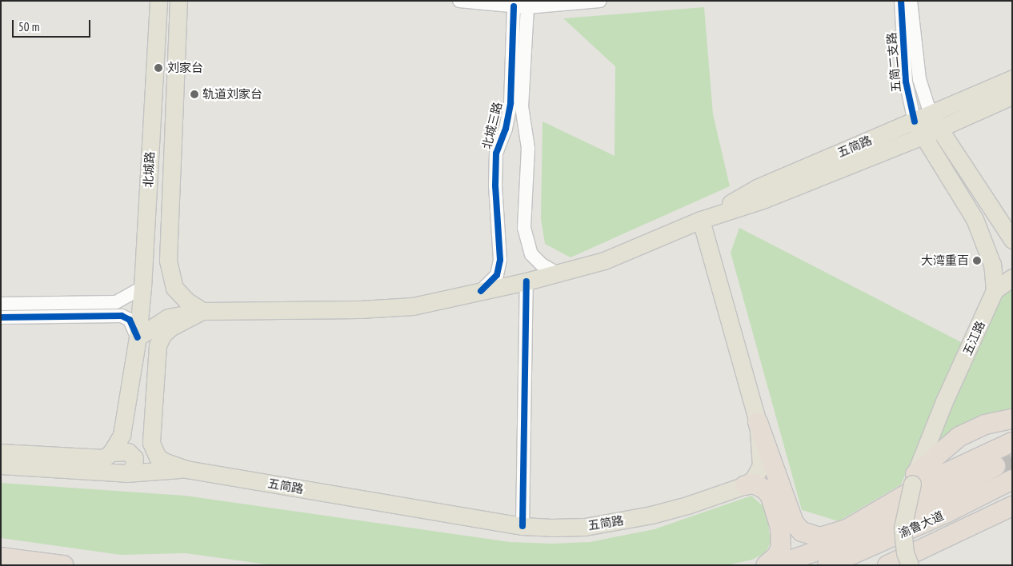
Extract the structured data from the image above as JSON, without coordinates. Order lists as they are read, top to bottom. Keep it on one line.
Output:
{"streets":{"highway":["渝鲁大道"],"main road":["五简路","北城路","五江路"],"street":["五简二支路","北城三路"]},"crossings":[["五简二支路","五简路"],["北城三路","五简路"],["五简路","北城路"]],"places":["刘家台","轨道刘家台","大湾重百"],"scale_bar":"50 m"}
